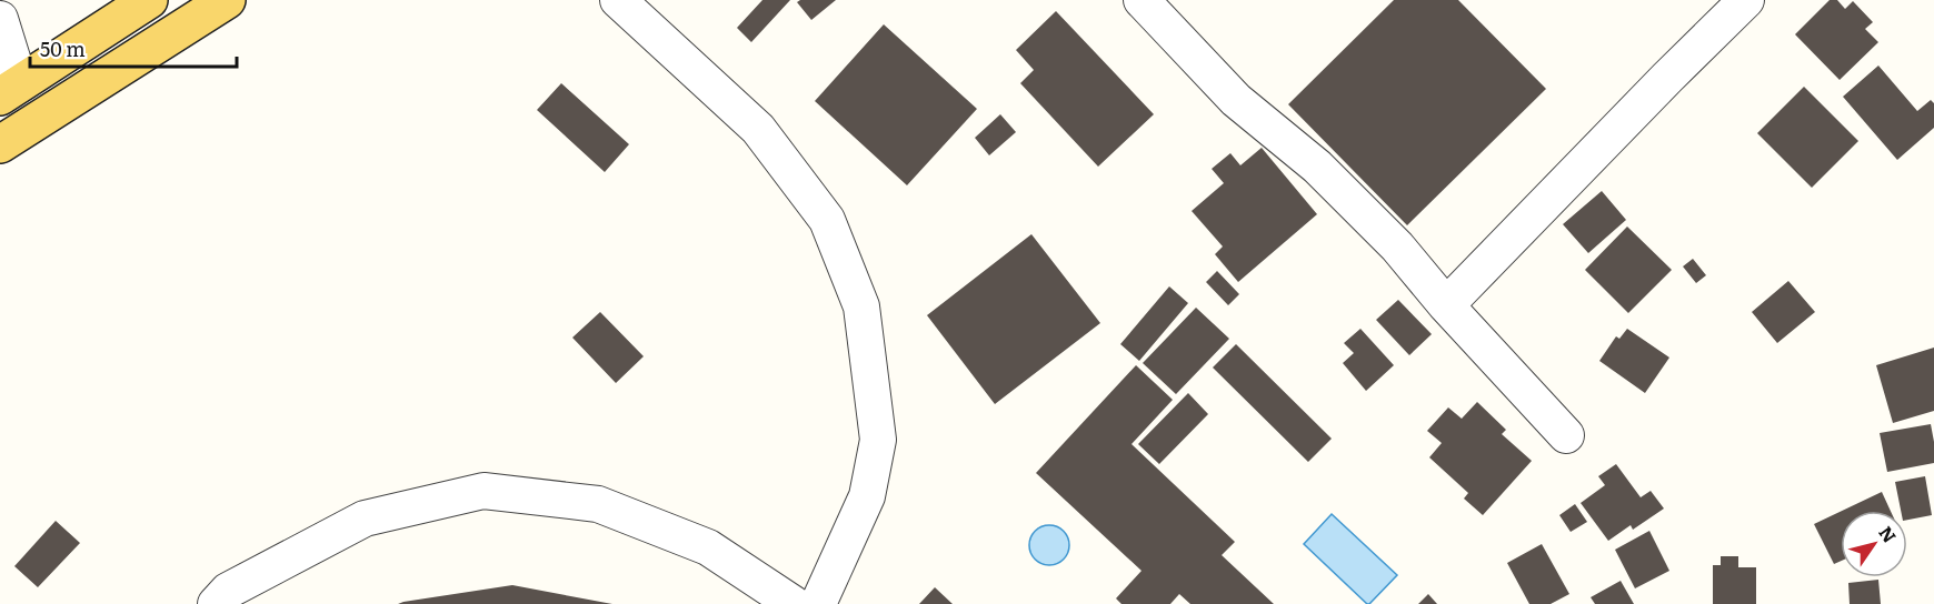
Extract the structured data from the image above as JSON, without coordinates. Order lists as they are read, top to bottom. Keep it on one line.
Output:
{"scale_bar":"50 m","north":"top right"}
